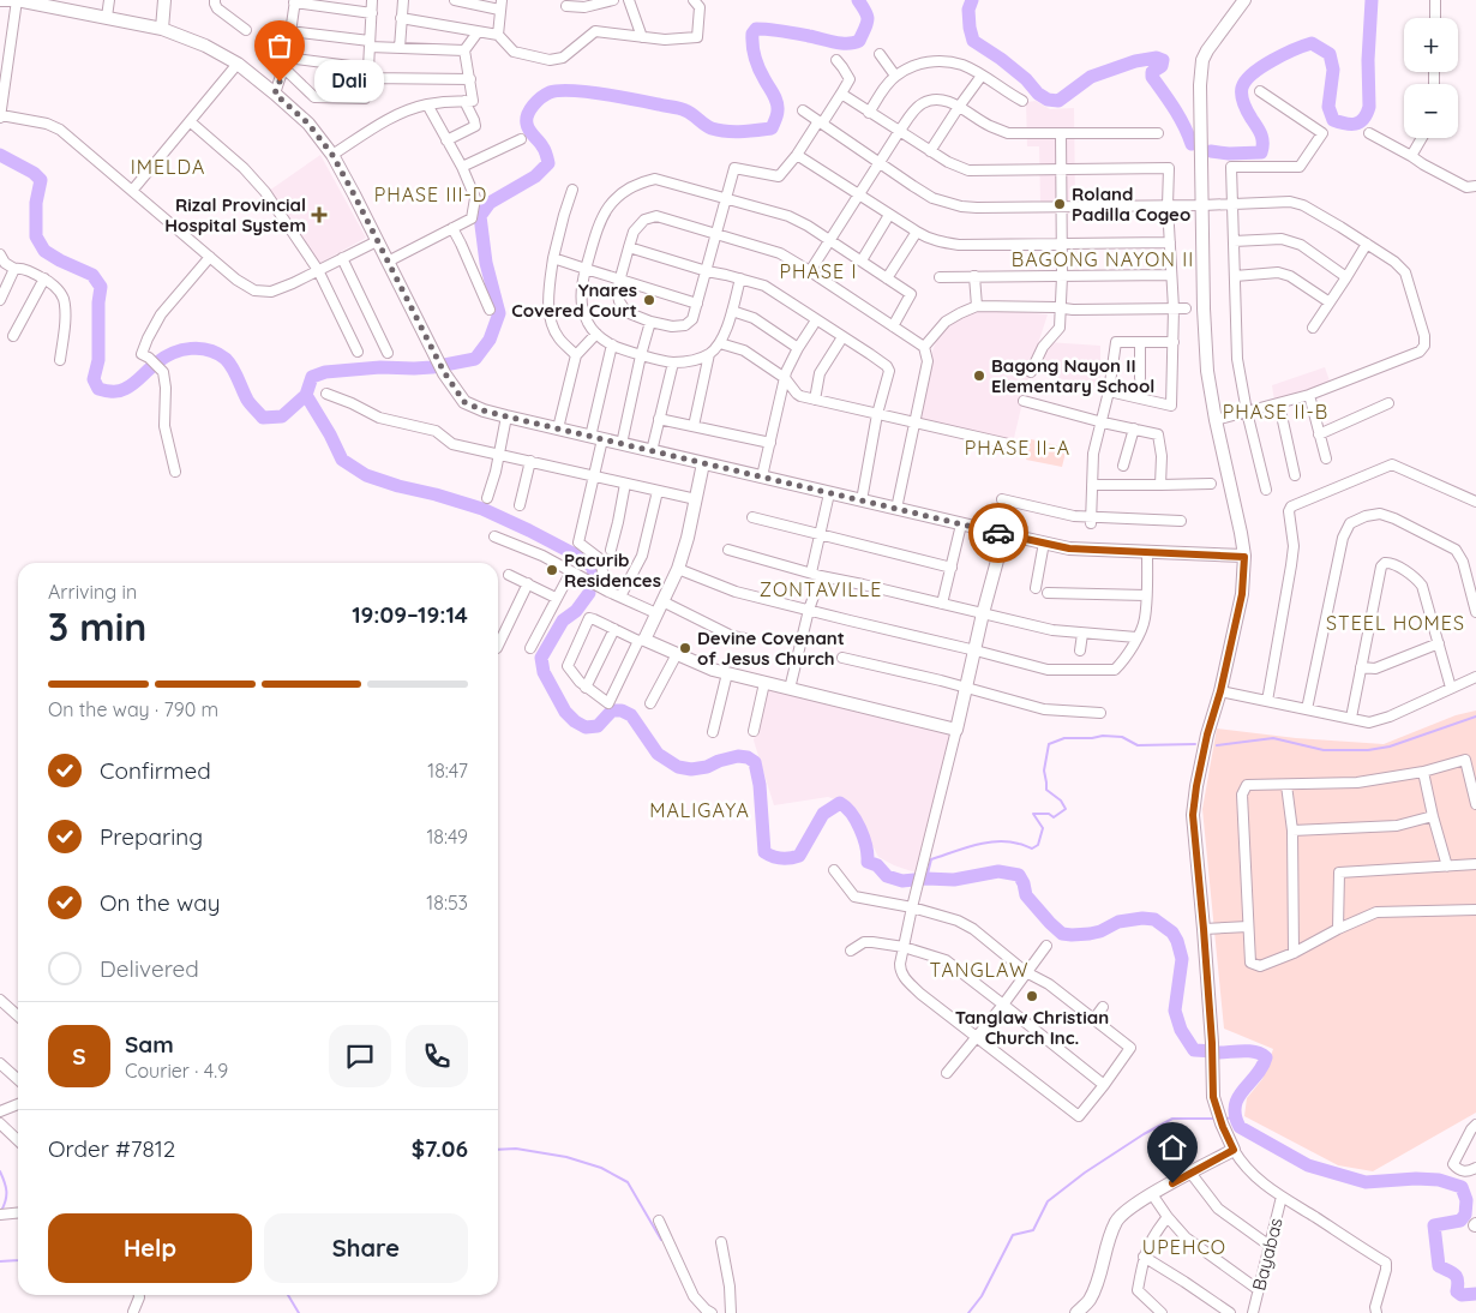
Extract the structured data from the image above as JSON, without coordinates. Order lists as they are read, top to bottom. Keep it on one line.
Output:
{"streets":{"street":["Bayabas"]},"districts":["IMELDA","PHASE III-D","BAGONG NAYON II","PHASE I","PHASE II-B","PHASE II-A","ZONTAVILLE","STEEL HOMES","MALIGAYA","TANGLAW","UPEHCO"],"places":{"other":["Dali","Roland Padilla Cogeo","Ynares Covered Court","Bagong Nayon II Elementary School","Pacurib Residences","Devine Covenant of Jesus Church","Tanglaw Christian Church Inc."],"health":["Rizal Provincial Hospital System"]},"page":{"map_buttons":["+","−"],"bubble":"Dali","heading":["3 min","Arriving in","19:09–19:14"],"panel":["Sam","Courier · 4.9","Order #7812","$7.06"],"bar":"On the way · 790 m","list":[["Confirmed","18:47"],["Preparing","18:49"],["On the way","18:53"],"Delivered"],"round":"S","buttons":["Help","Share"]}}
